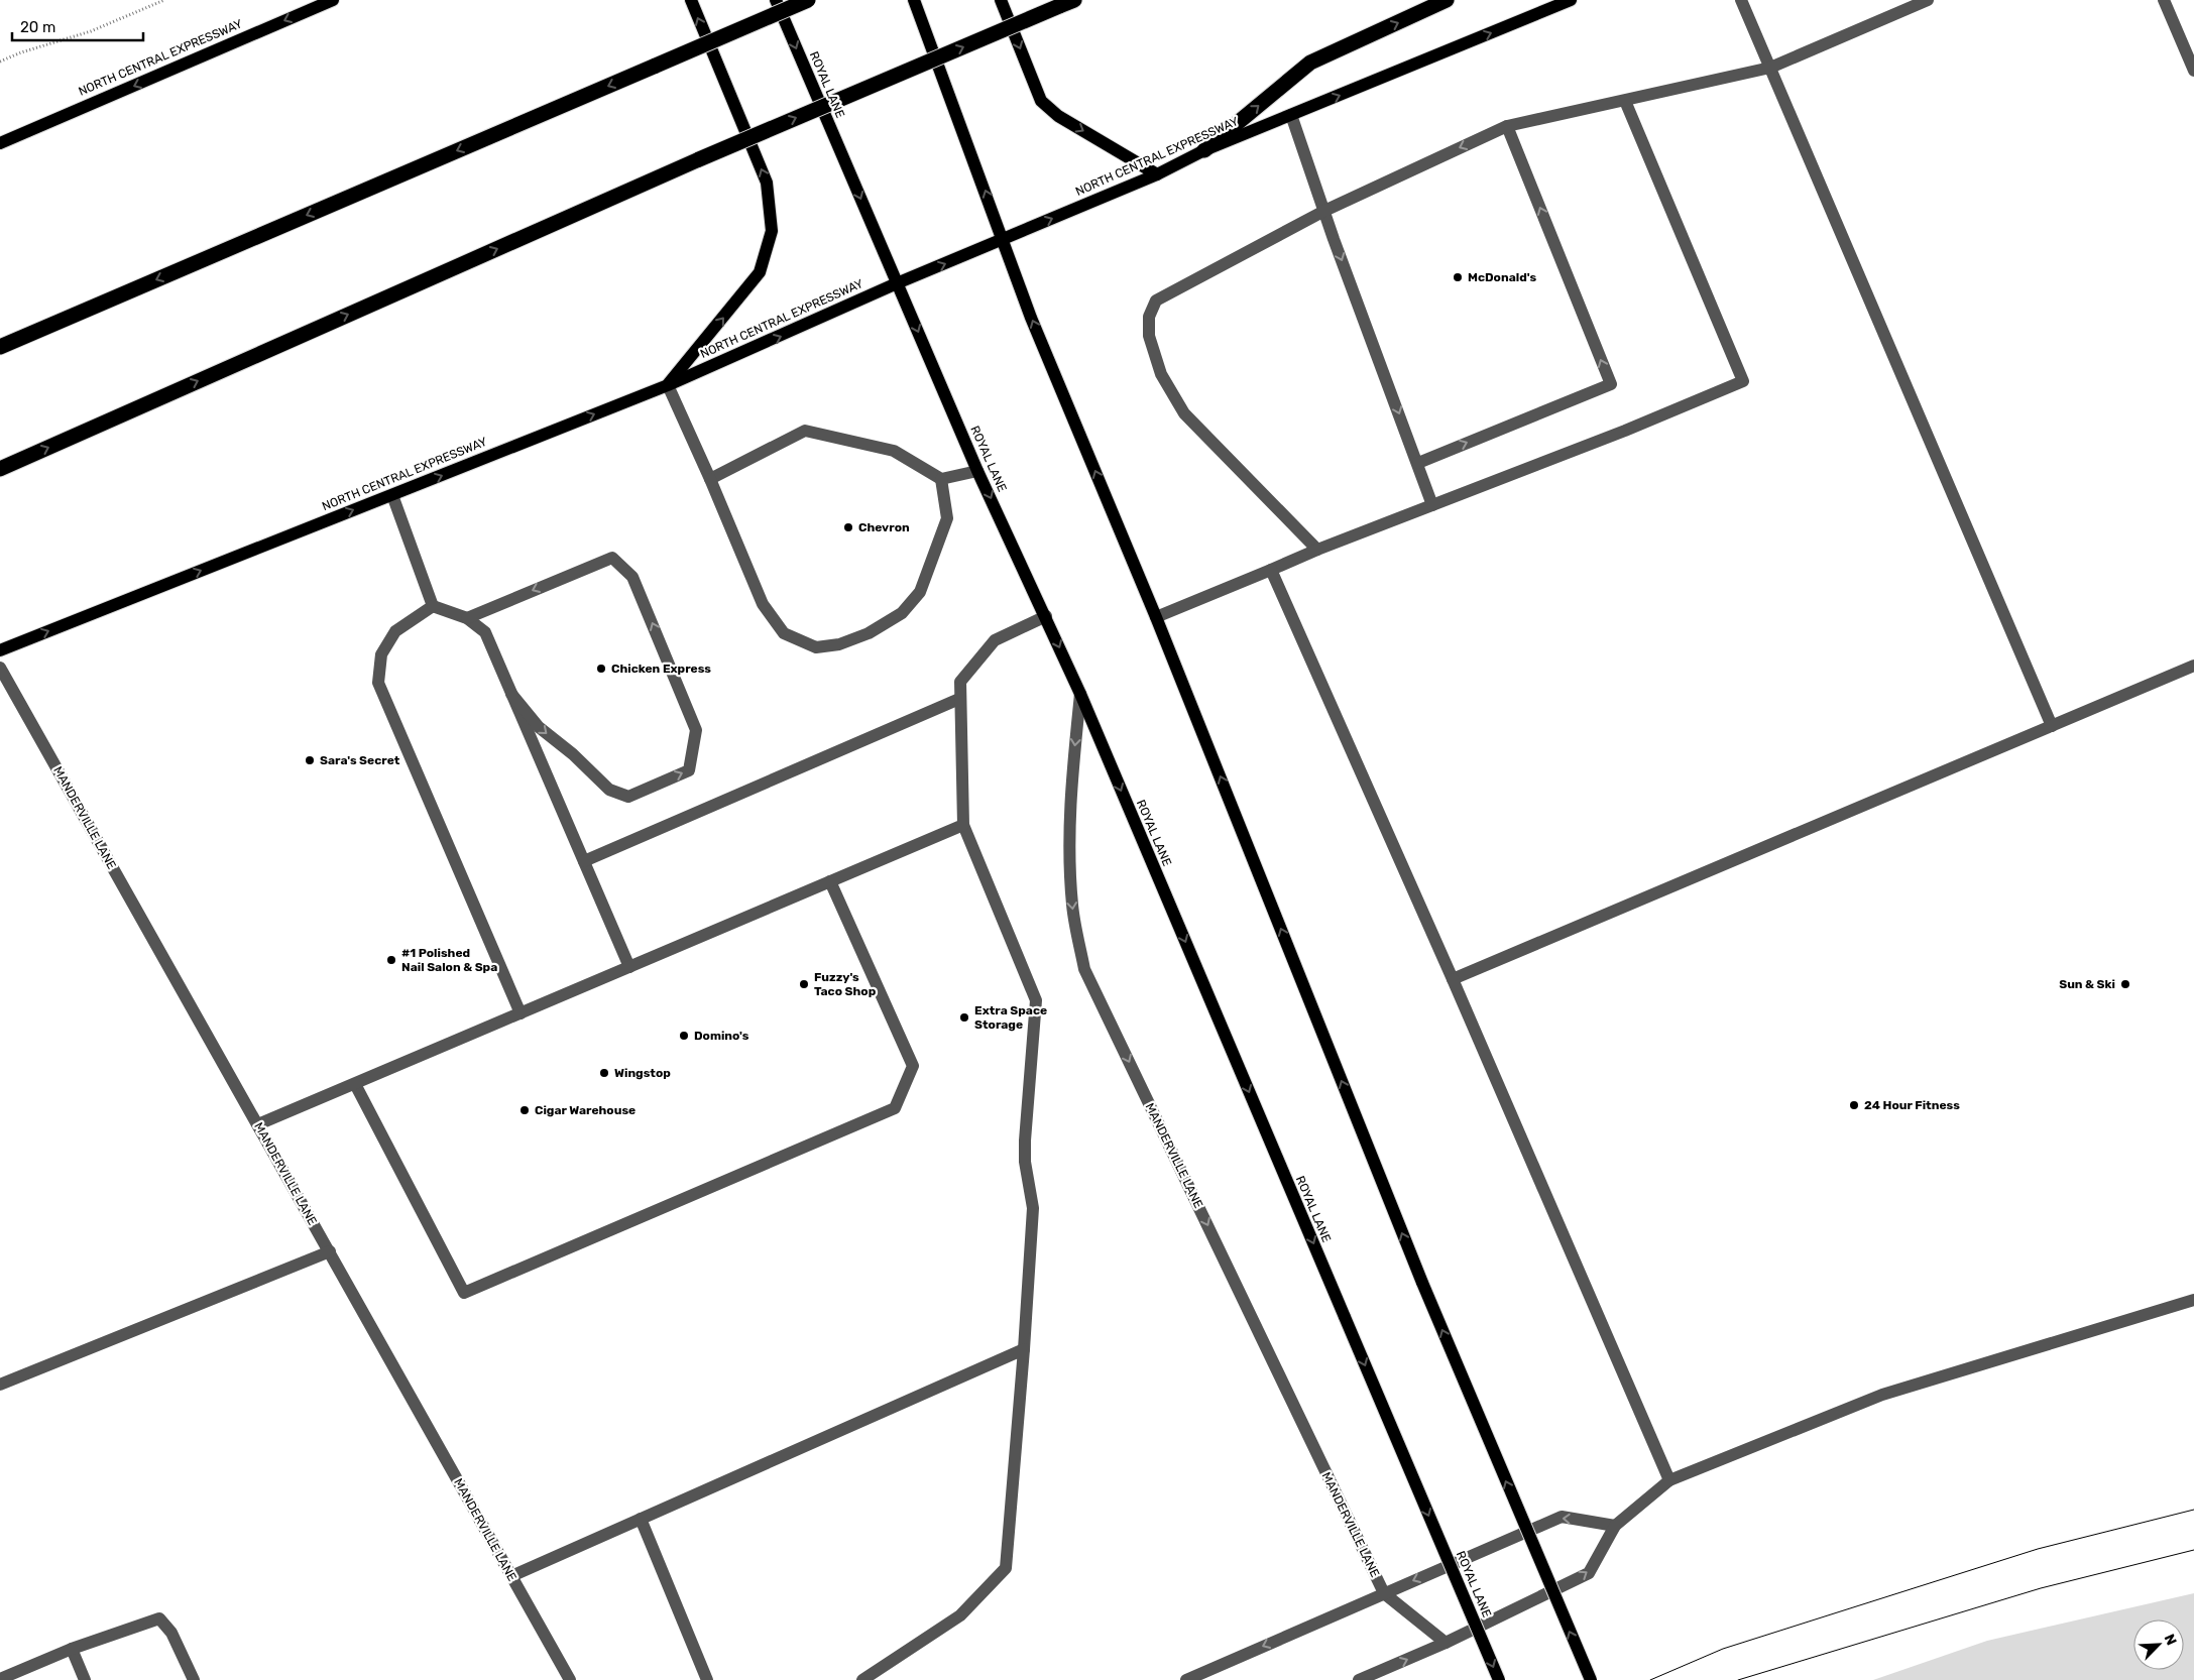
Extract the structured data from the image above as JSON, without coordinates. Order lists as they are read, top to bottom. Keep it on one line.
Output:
{"streets":{"main road":["NORTH CENTRAL EXPRESSWAY","ROYAL LANE"],"street":["MANDERVILLE LANE"]},"crossings":[["NORTH CENTRAL EXPRESSWAY","ROYAL LANE"],["ROYAL LANE","MANDERVILLE LANE"]],"places":["McDonald's","Chevron","Chicken Express","Sara's Secret","#1 Polished Nail Salon & Spa","Fuzzy's Taco Shop","Sun & Ski","Extra Space Storage","Domino's","Wingstop","24 Hour Fitness","Cigar Warehouse"],"scale_bar":"20 m","north":"top right"}
